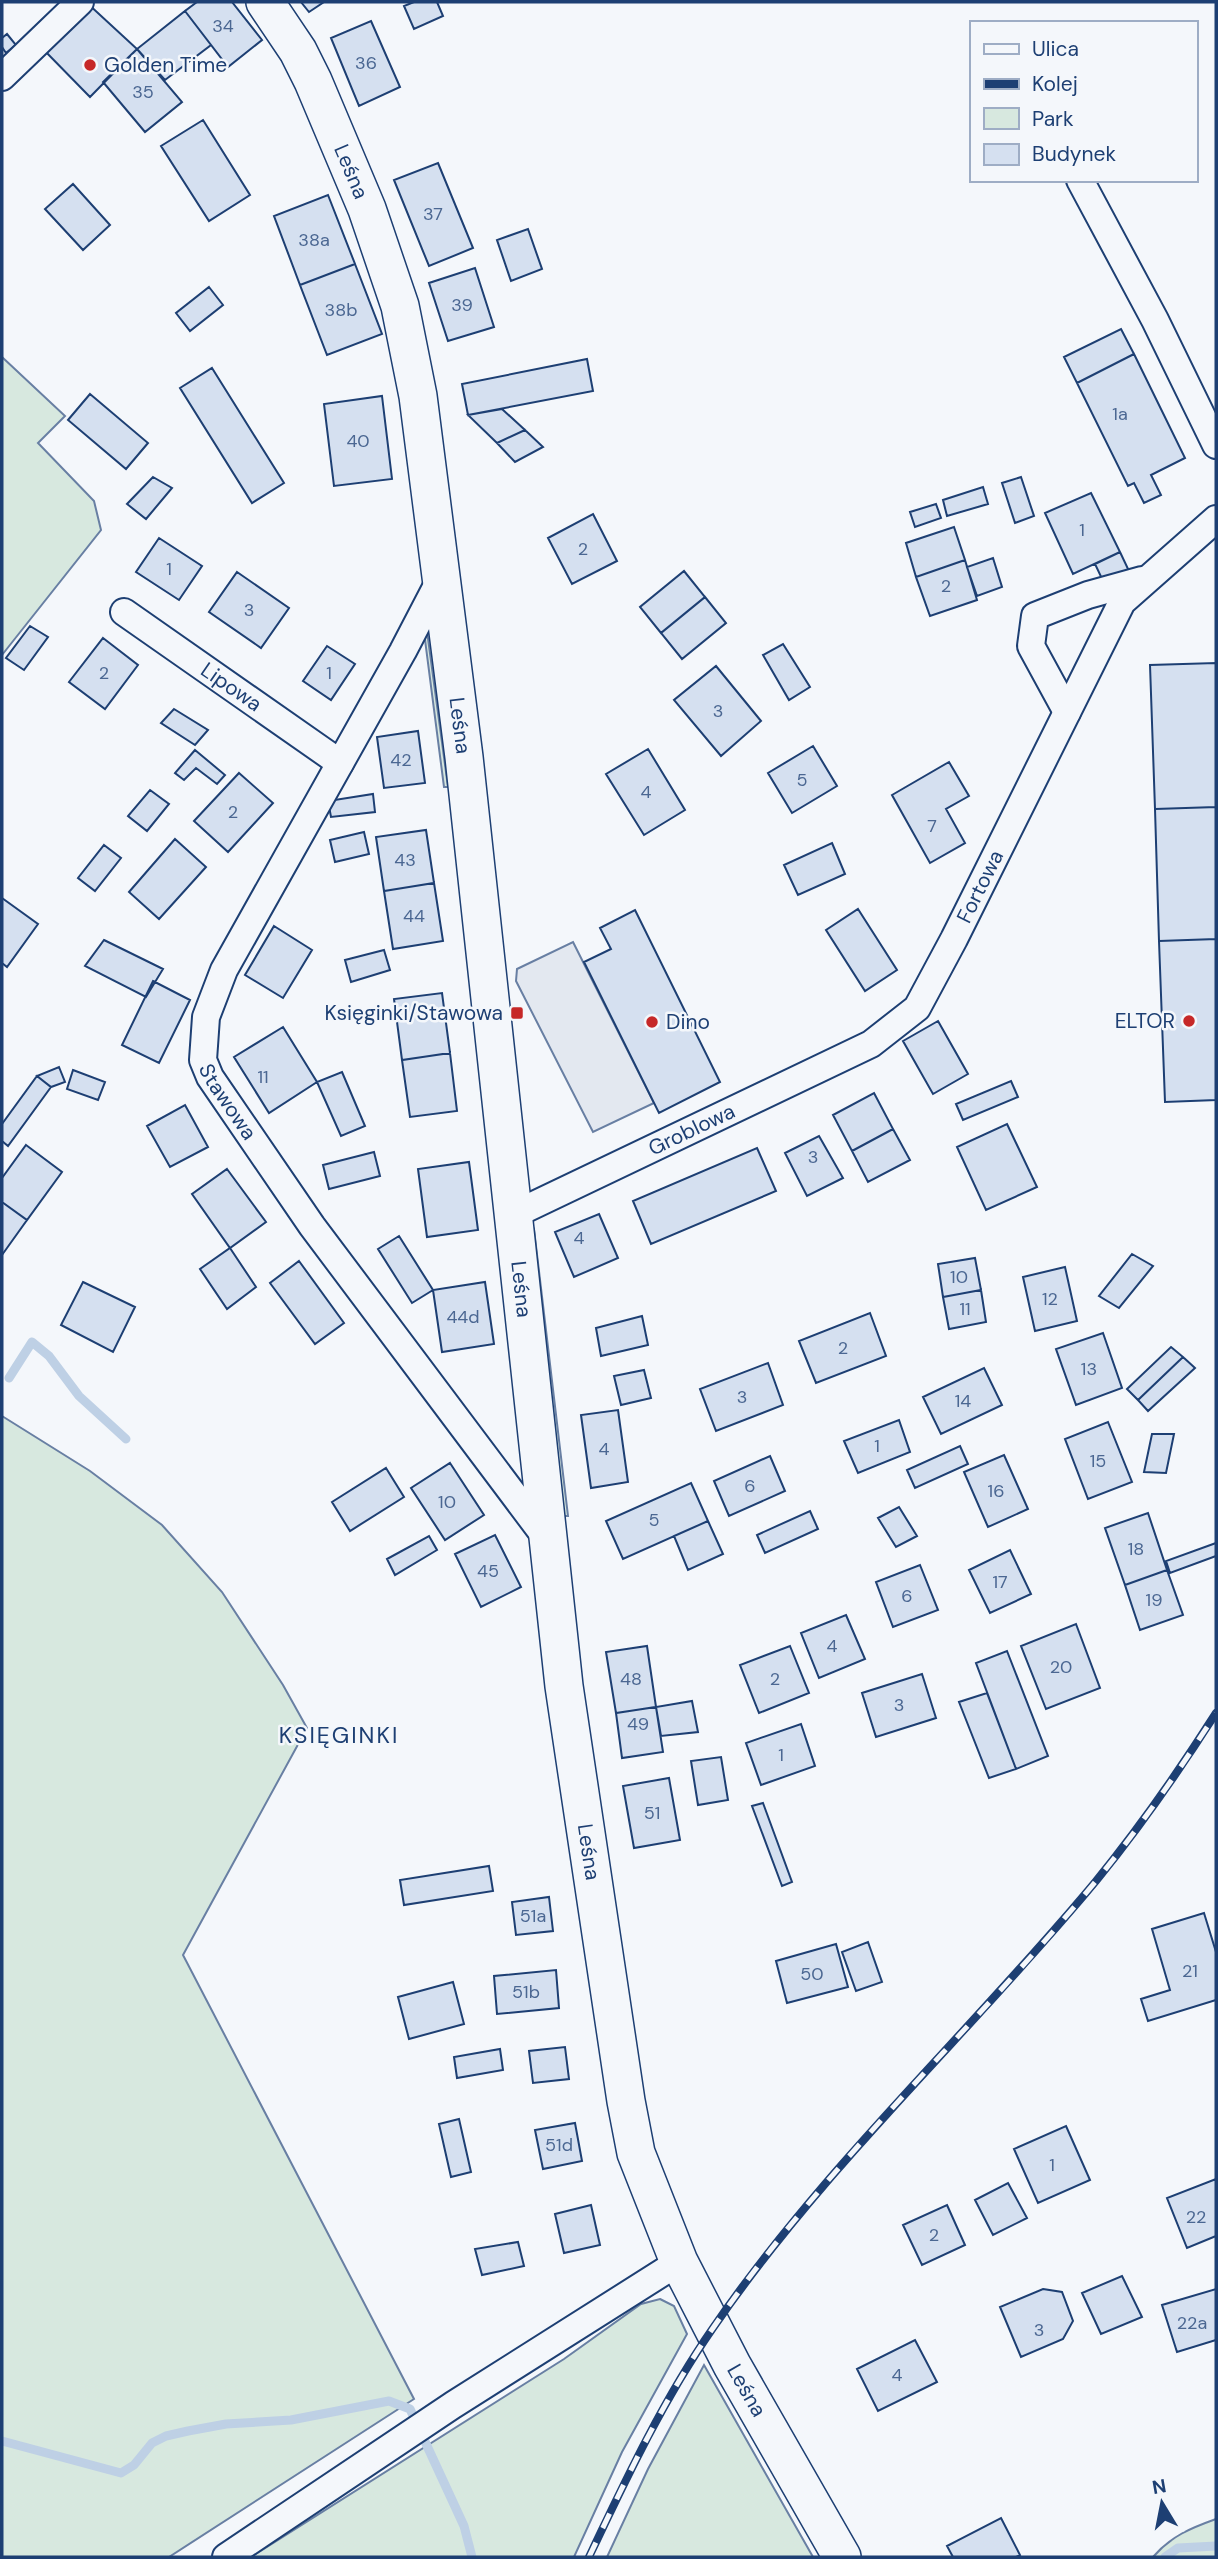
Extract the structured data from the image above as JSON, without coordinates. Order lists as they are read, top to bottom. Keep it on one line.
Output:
{"streets":{"main road":["Leśna"],"street":["Lipowa","Fortowa","Stawowa","Groblowa"]},"crossings":[["Leśna","Stawowa"],["Leśna","Groblowa"],["Lipowa","Stawowa"],["Fortowa","Groblowa"]],"districts":["KSIĘGINKI"],"places":{"other":["Golden Time","ELTOR","Dino"],"transit":["Księginki/Stawowa"]},"house_numbers":["34","36","35","37","38a","39","38b","1a","40","1","2","1","2","3","2","1","3","42","5","4","2","7","43","44","11","3","4","10","12","11","44d","2","13","3","14","1","4","15","6","16","10","5","18","45","17","6","19","4","20","48","2","3","49","1","51","51a","21","50","51b","51d","1","22","2","22a","3","4"],"legend":["Ulica","Kolej","Park","Budynek"],"north":"top"}
